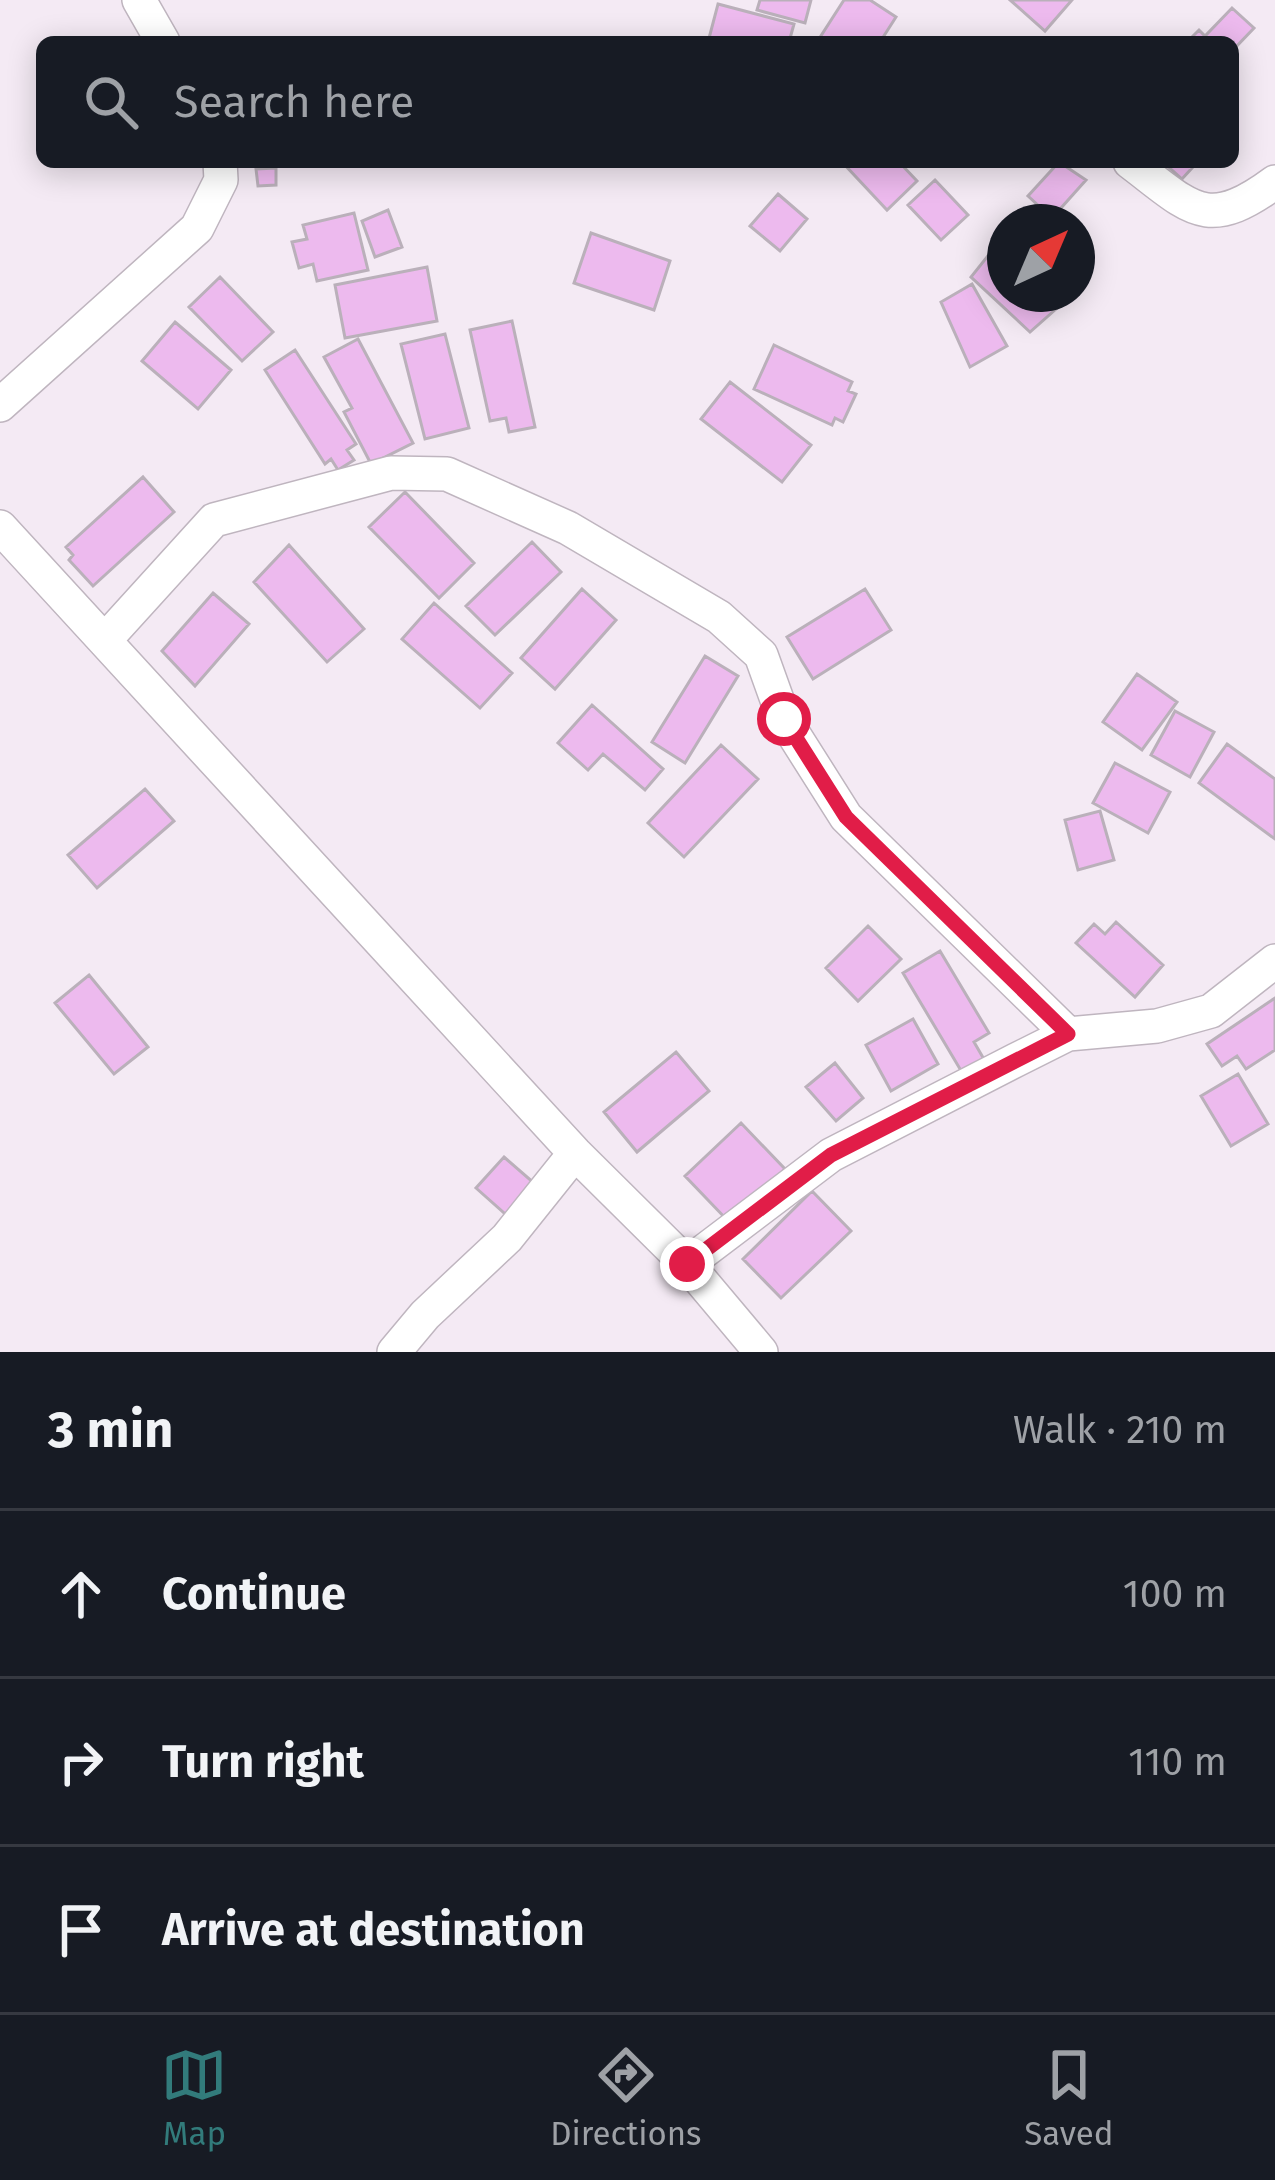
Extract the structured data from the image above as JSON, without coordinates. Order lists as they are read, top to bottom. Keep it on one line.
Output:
{"north":"top right","page":{"search":"Search here","heading":["3 min","Walk · 210 m"],"list":[["Continue","100 m"],["Turn right","110 m"],"Arrive at destination"],"nav":["Map","Directions","Saved"]}}
